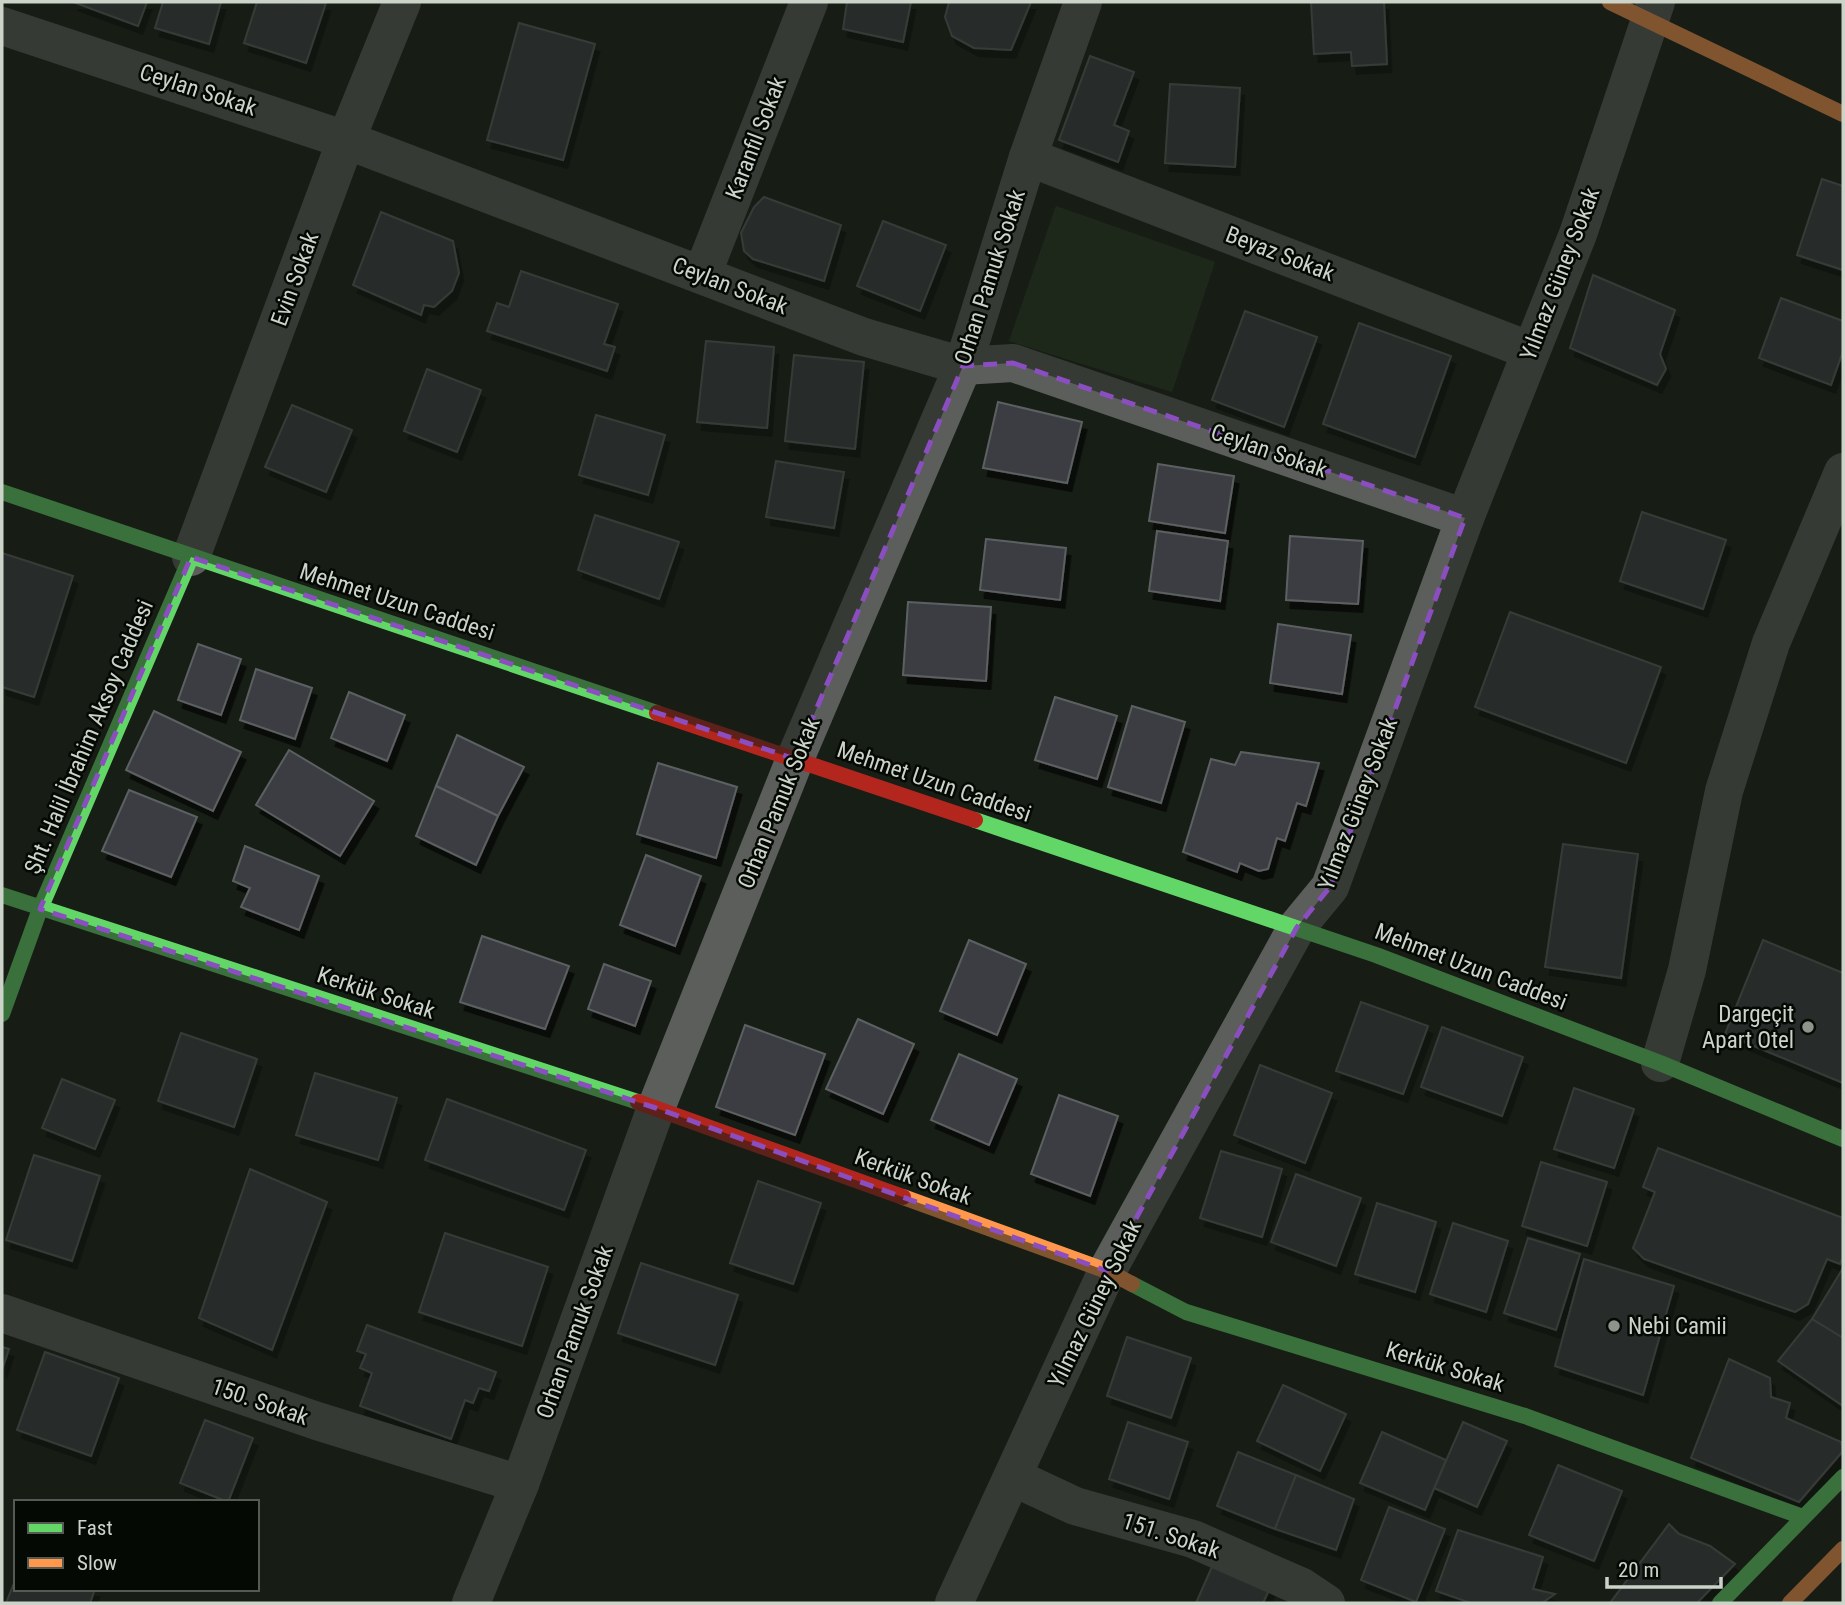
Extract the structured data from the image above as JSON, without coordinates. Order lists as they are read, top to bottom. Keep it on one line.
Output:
{"streets":{"street":["Ceylan Sokak","Karanfil Sokak","Beyaz Sokak","Yılmaz Güney Sokak","Orhan Pamuk Sokak","Evin Sokak","Mehmet Uzun Caddesi","Şht. Halil İbrahim Aksoy Caddesi","Kerkük Sokak","150. Sokak","151. Sokak"]},"crossings":[["Ceylan Sokak","Karanfil Sokak"],["Ceylan Sokak","Yılmaz Güney Sokak"],["Ceylan Sokak","Orhan Pamuk Sokak"],["Ceylan Sokak","Evin Sokak"],["Beyaz Sokak","Yılmaz Güney Sokak"],["Beyaz Sokak","Orhan Pamuk Sokak"],["Yılmaz Güney Sokak","Mehmet Uzun Caddesi"],["Yılmaz Güney Sokak","Kerkük Sokak"],["Yılmaz Güney Sokak","151. Sokak"],["Orhan Pamuk Sokak","Mehmet Uzun Caddesi"],["Orhan Pamuk Sokak","Kerkük Sokak"],["Orhan Pamuk Sokak","150. Sokak"],["Evin Sokak","Mehmet Uzun Caddesi"],["Evin Sokak","Şht. Halil İbrahim Aksoy Caddesi"],["Mehmet Uzun Caddesi","Şht. Halil İbrahim Aksoy Caddesi"],["Şht. Halil İbrahim Aksoy Caddesi","Kerkük Sokak"]],"places":["Dargeçit Apart Otel","Nebi Camii"],"legend":["Fast","Slow"],"scale_bar":"20 m"}
